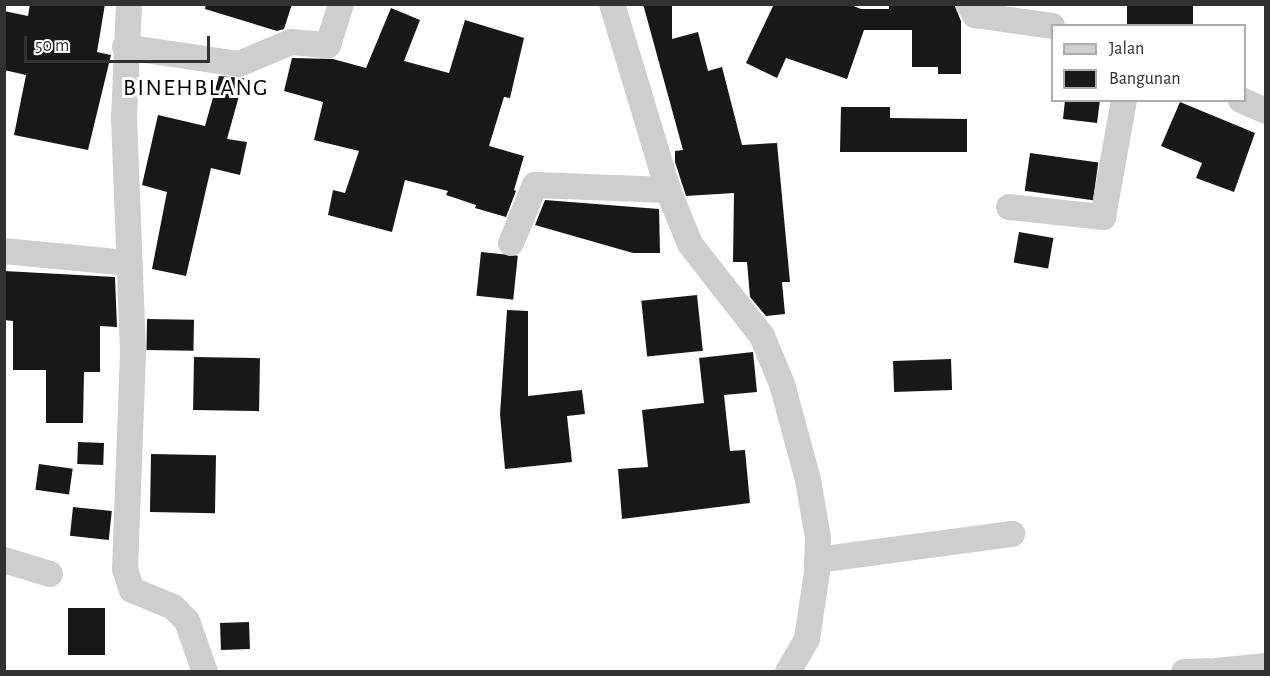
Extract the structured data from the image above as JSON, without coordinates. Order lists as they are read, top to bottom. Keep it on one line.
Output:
{"districts":["BINEHBLANG"],"legend":["Jalan","Bangunan"],"scale_bar":"50 m"}
